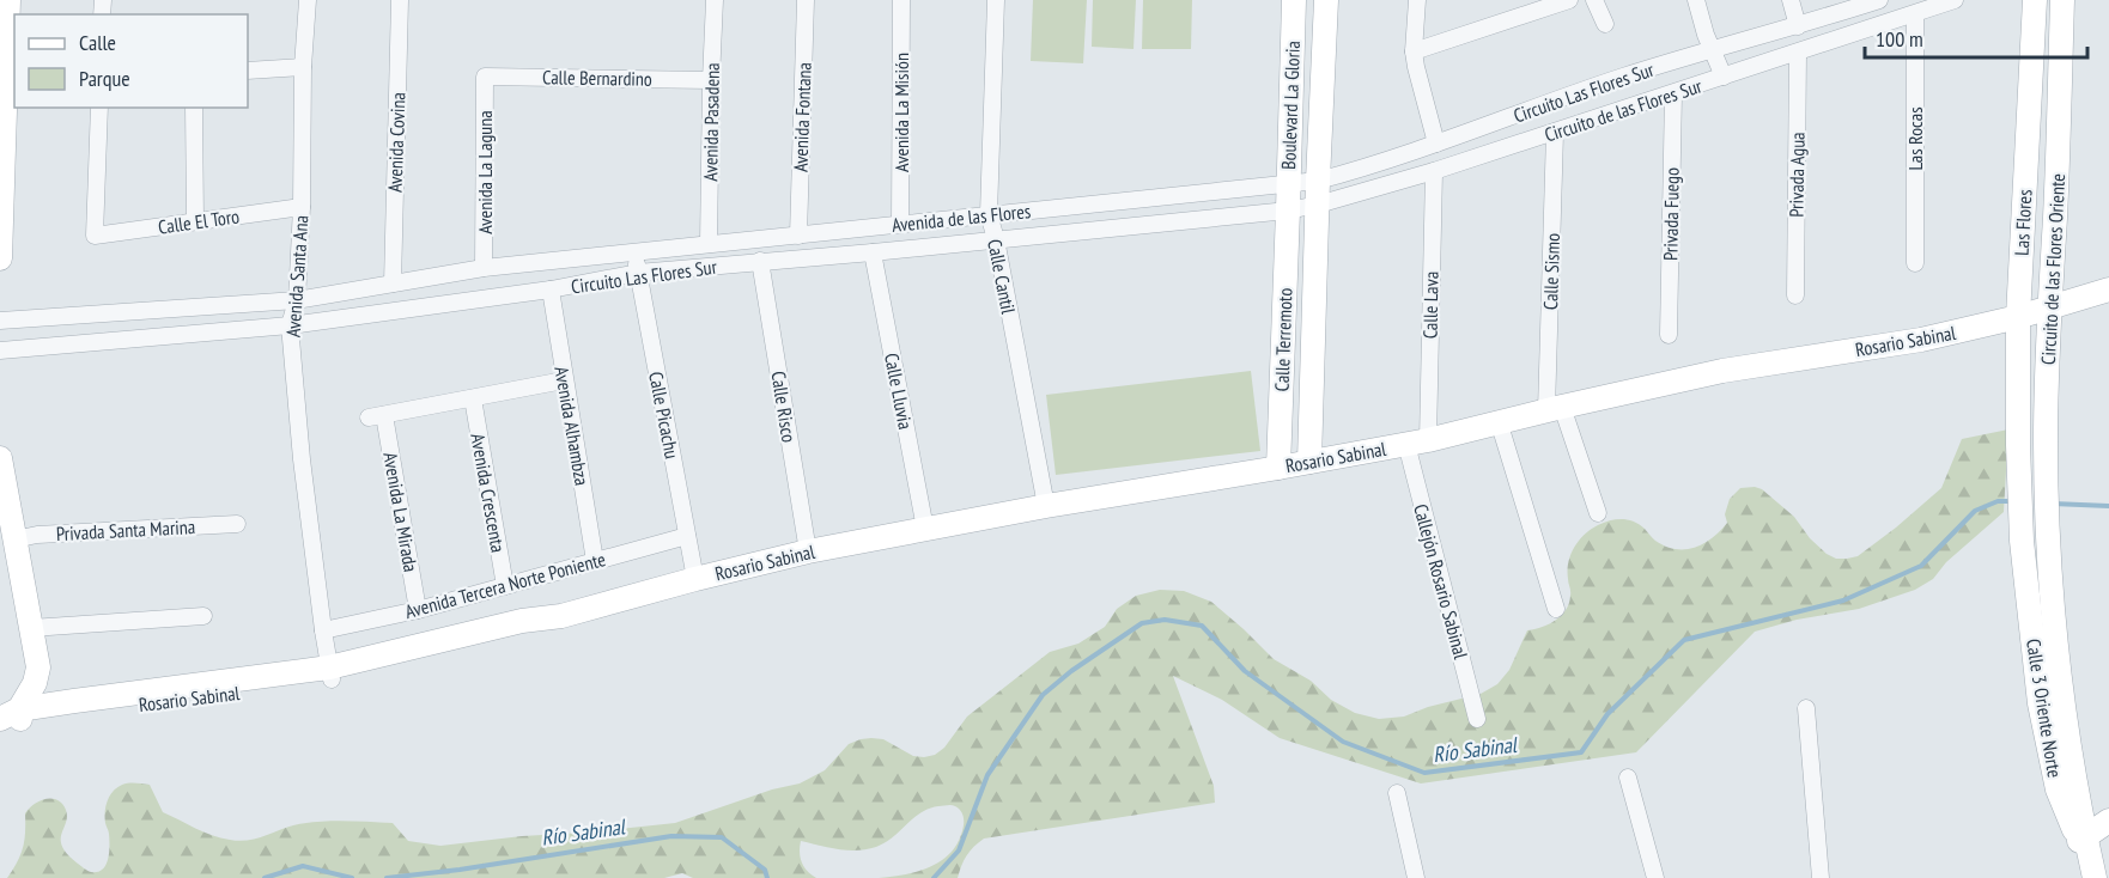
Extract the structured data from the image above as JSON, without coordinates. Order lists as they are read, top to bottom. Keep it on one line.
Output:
{"streets":{"main road":["Boulevard La Gloria","Las Flores","Circuito de las Flores Oriente","Calle Terremoto","Rosario Sabinal","Calle 3 Oriente Norte"],"street":["Calle Bernardino","Circuito Las Flores Sur","Circuito de las Flores Sur","Avenida La Misión","Avenida Fontana","Avenida Pasadena","Las Rocas","Avenida Covina","Avenida La Laguna","Privada Agua","Privada Fuego","Avenida de las Flores","Calle El Toro","Calle Sismo","Avenida Santa Ana","Calle Cantil","Calle Lava","Calle Lluvia","Calle Risco","Calle Picachu","Avenida Alhambza","Avenida Crescenta","Avenida La Mirada","Privada Santa Marina","Callejón Rosario Sabinal","Avenida Tercera Norte Poniente"]},"crossings":[["Calle Bernardino","Avenida Pasadena"],["Calle Bernardino","Avenida La Laguna"],["Circuito Las Flores Sur","Boulevard La Gloria"],["Circuito Las Flores Sur","Circuito de las Flores Sur"],["Circuito Las Flores Sur","Avenida Covina"],["Circuito Las Flores Sur","Avenida La Laguna"],["Circuito Las Flores Sur","Avenida de las Flores"],["Circuito Las Flores Sur","Avenida Santa Ana"],["Circuito Las Flores Sur","Calle Cantil"],["Circuito Las Flores Sur","Calle Terremoto"],["Circuito Las Flores Sur","Calle Lluvia"],["Circuito Las Flores Sur","Calle Risco"],["Circuito Las Flores Sur","Calle Picachu"],["Circuito Las Flores Sur","Avenida Alhambza"],["Boulevard La Gloria","Circuito de las Flores Sur"],["Boulevard La Gloria","Avenida de las Flores"],["Boulevard La Gloria","Calle Terremoto"],["Circuito de las Flores Sur","Las Rocas"],["Circuito de las Flores Sur","Privada Agua"],["Circuito de las Flores Sur","Privada Fuego"],["Circuito de las Flores Sur","Calle Sismo"],["Circuito de las Flores Sur","Calle Lava"],["Circuito de las Flores Sur","Calle Terremoto"],["Avenida La Misión","Avenida de las Flores"],["Avenida Fontana","Avenida de las Flores"],["Avenida Pasadena","Avenida de las Flores"],["Avenida de las Flores","Calle Cantil"],["Avenida de las Flores","Calle Picachu"],["Calle El Toro","Avenida Santa Ana"],["Las Flores","Rosario Sabinal"],["Las Flores","Calle 3 Oriente Norte"],["Circuito de las Flores Oriente","Rosario Sabinal"],["Circuito de las Flores Oriente","Calle 3 Oriente Norte"],["Calle Sismo","Rosario Sabinal"],["Avenida Santa Ana","Rosario Sabinal"],["Avenida Santa Ana","Avenida Tercera Norte Poniente"],["Calle Cantil","Rosario Sabinal"],["Calle Lava","Rosario Sabinal"],["Calle Lava","Callejón Rosario Sabinal"],["Calle Terremoto","Rosario Sabinal"],["Rosario Sabinal","Calle Lluvia"],["Rosario Sabinal","Calle Risco"],["Rosario Sabinal","Calle Picachu"],["Rosario Sabinal","Callejón Rosario Sabinal"],["Calle Picachu","Avenida Tercera Norte Poniente"],["Avenida Alhambza","Avenida Tercera Norte Poniente"],["Avenida Crescenta","Avenida La Mirada"],["Avenida Crescenta","Avenida Tercera Norte Poniente"],["Avenida La Mirada","Avenida Tercera Norte Poniente"]],"water":["Río Sabinal"],"legend":["Calle","Parque"],"scale_bar":"100 m"}
